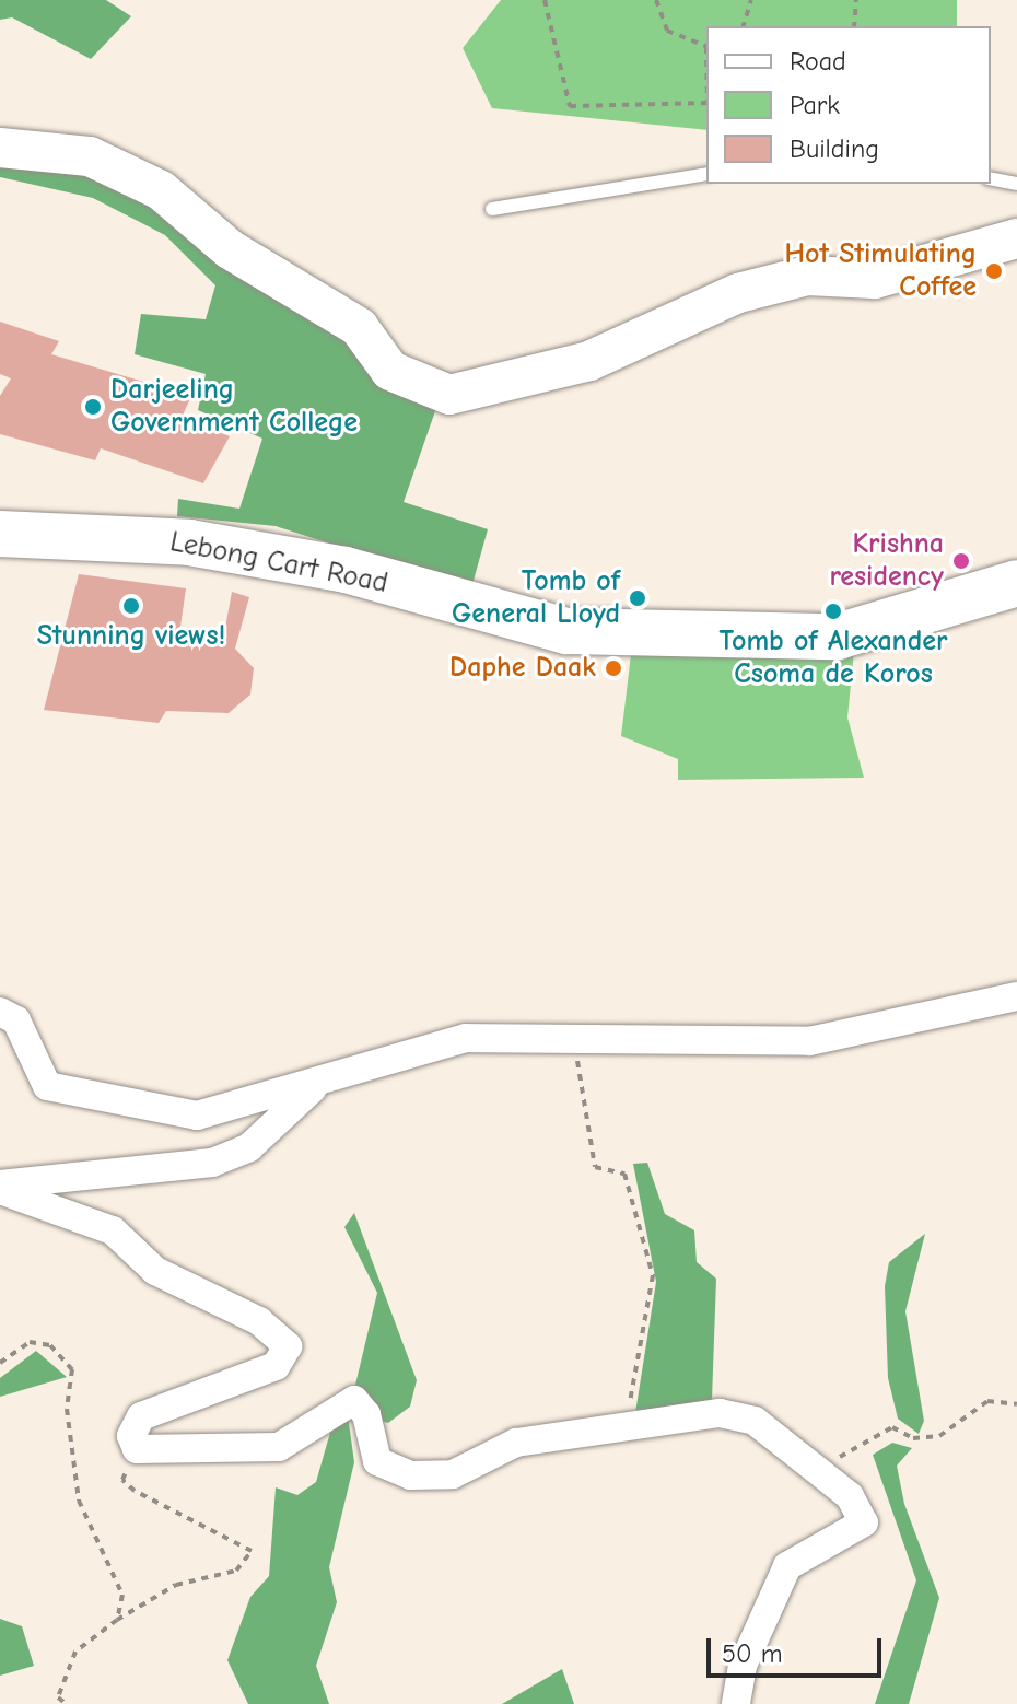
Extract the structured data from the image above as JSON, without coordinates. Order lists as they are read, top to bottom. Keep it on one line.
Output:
{"streets":{"highway":["Lebong Cart Road"]},"places":["Hot Stimulating Coffee","Darjeeling Government College","Krishna residency","Tomb of General Lloyd","Stunning views!","Tomb of Alexander Csoma de Koros","Daphe Daak"],"legend":["Road","Park","Building"],"scale_bar":"50 m"}
